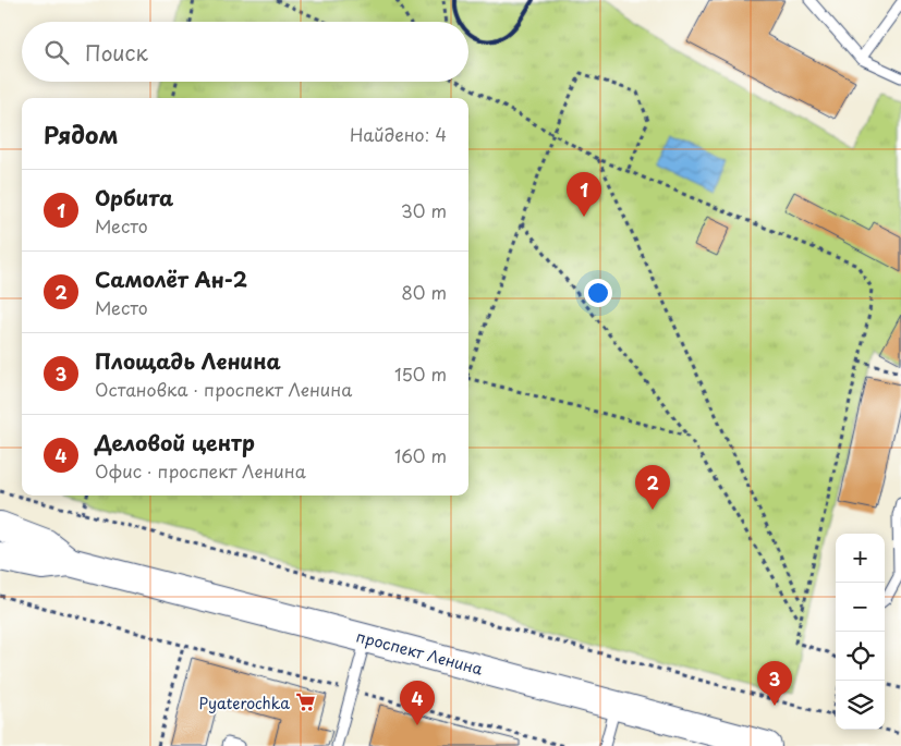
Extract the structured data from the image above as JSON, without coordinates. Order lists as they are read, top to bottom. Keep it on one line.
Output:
{"streets":{"main road":["проспект Ленина"]},"places":{"supermarket":["Pyaterochka"]},"page":{"search":"Поиск","heading":["Рядом","Найдено: 4"],"list":[{"mark":"1","name":"Орбита","note":"Место","value":"30 m"},{"mark":"2","name":"Самолёт Ан-2","note":"Место","value":"80 m"},{"mark":"3","name":"Площадь Ленина","note":"Остановка · проспект Ленина","value":"150 m"},{"mark":"4","name":"Деловой центр","note":"Офис · проспект Ленина","value":"160 m"}],"pins":["1","2","3","4"],"map_buttons":["+","−"]}}
